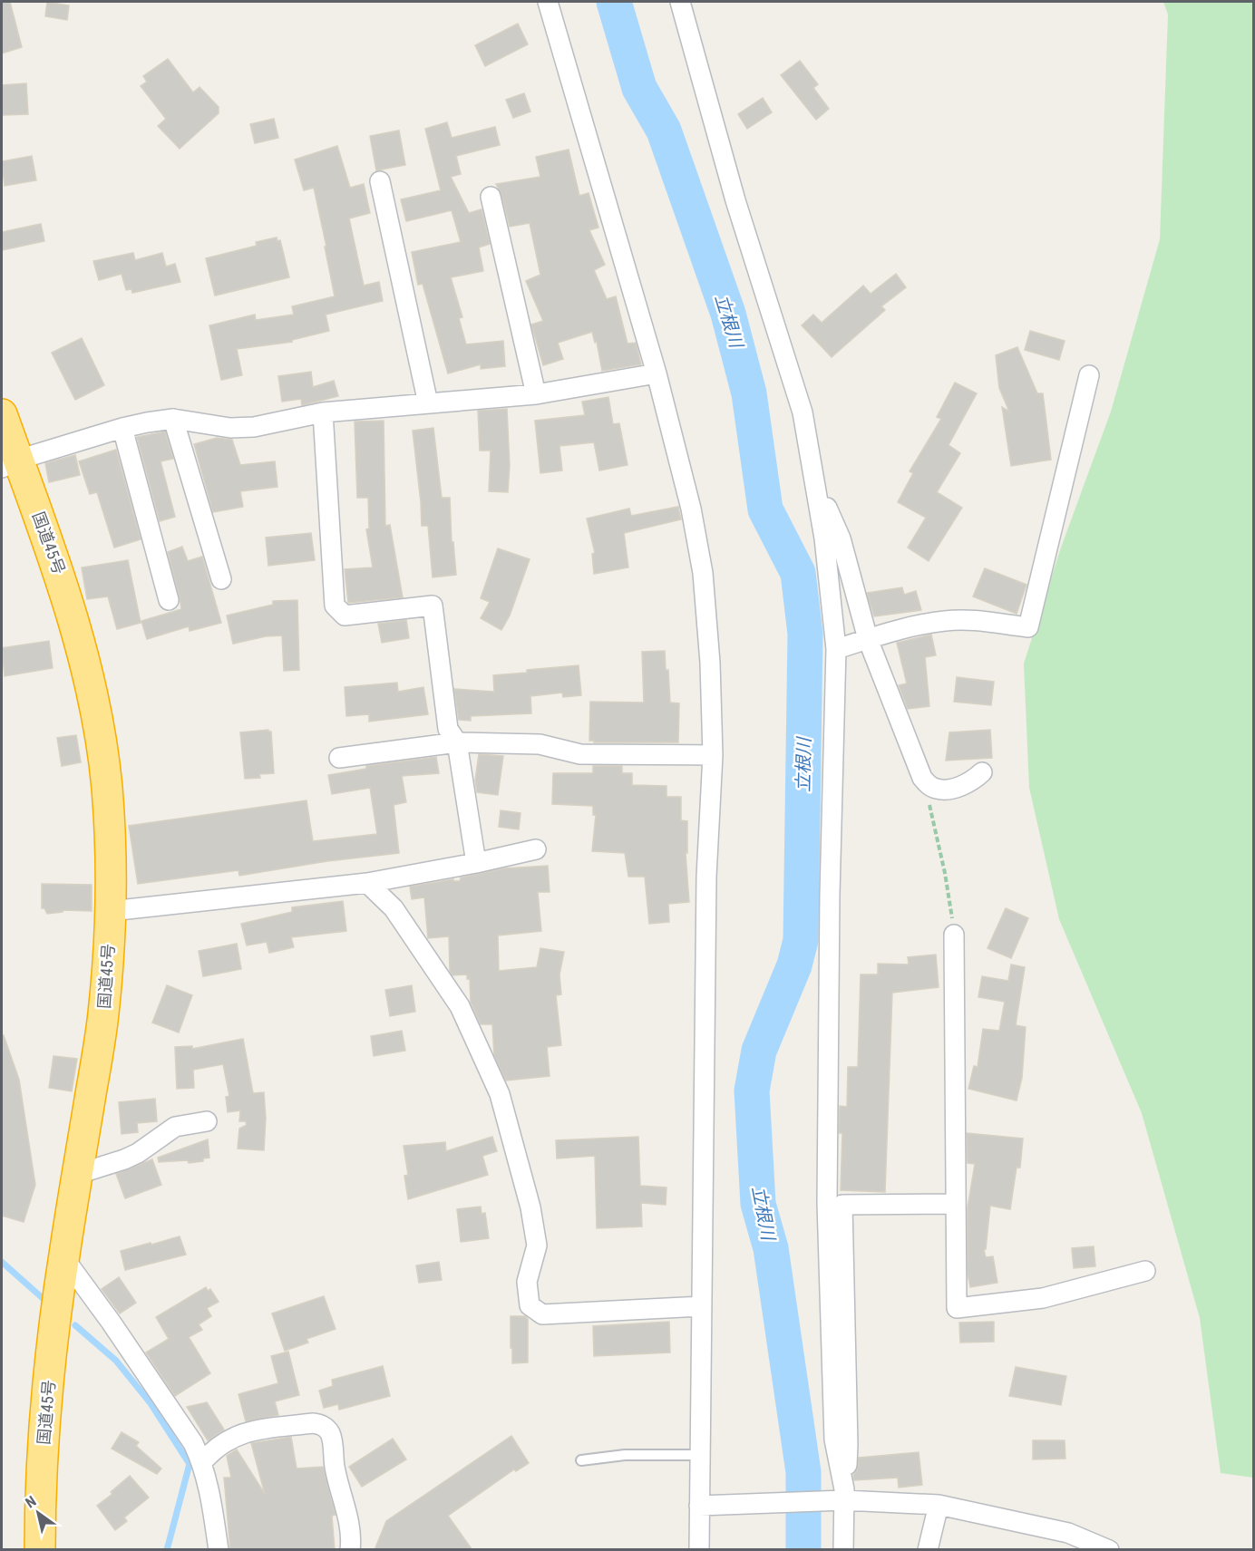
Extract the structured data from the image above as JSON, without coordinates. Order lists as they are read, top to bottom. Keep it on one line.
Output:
{"streets":{"highway":["国道45号"]},"water":["立根川"],"north":"top left"}
